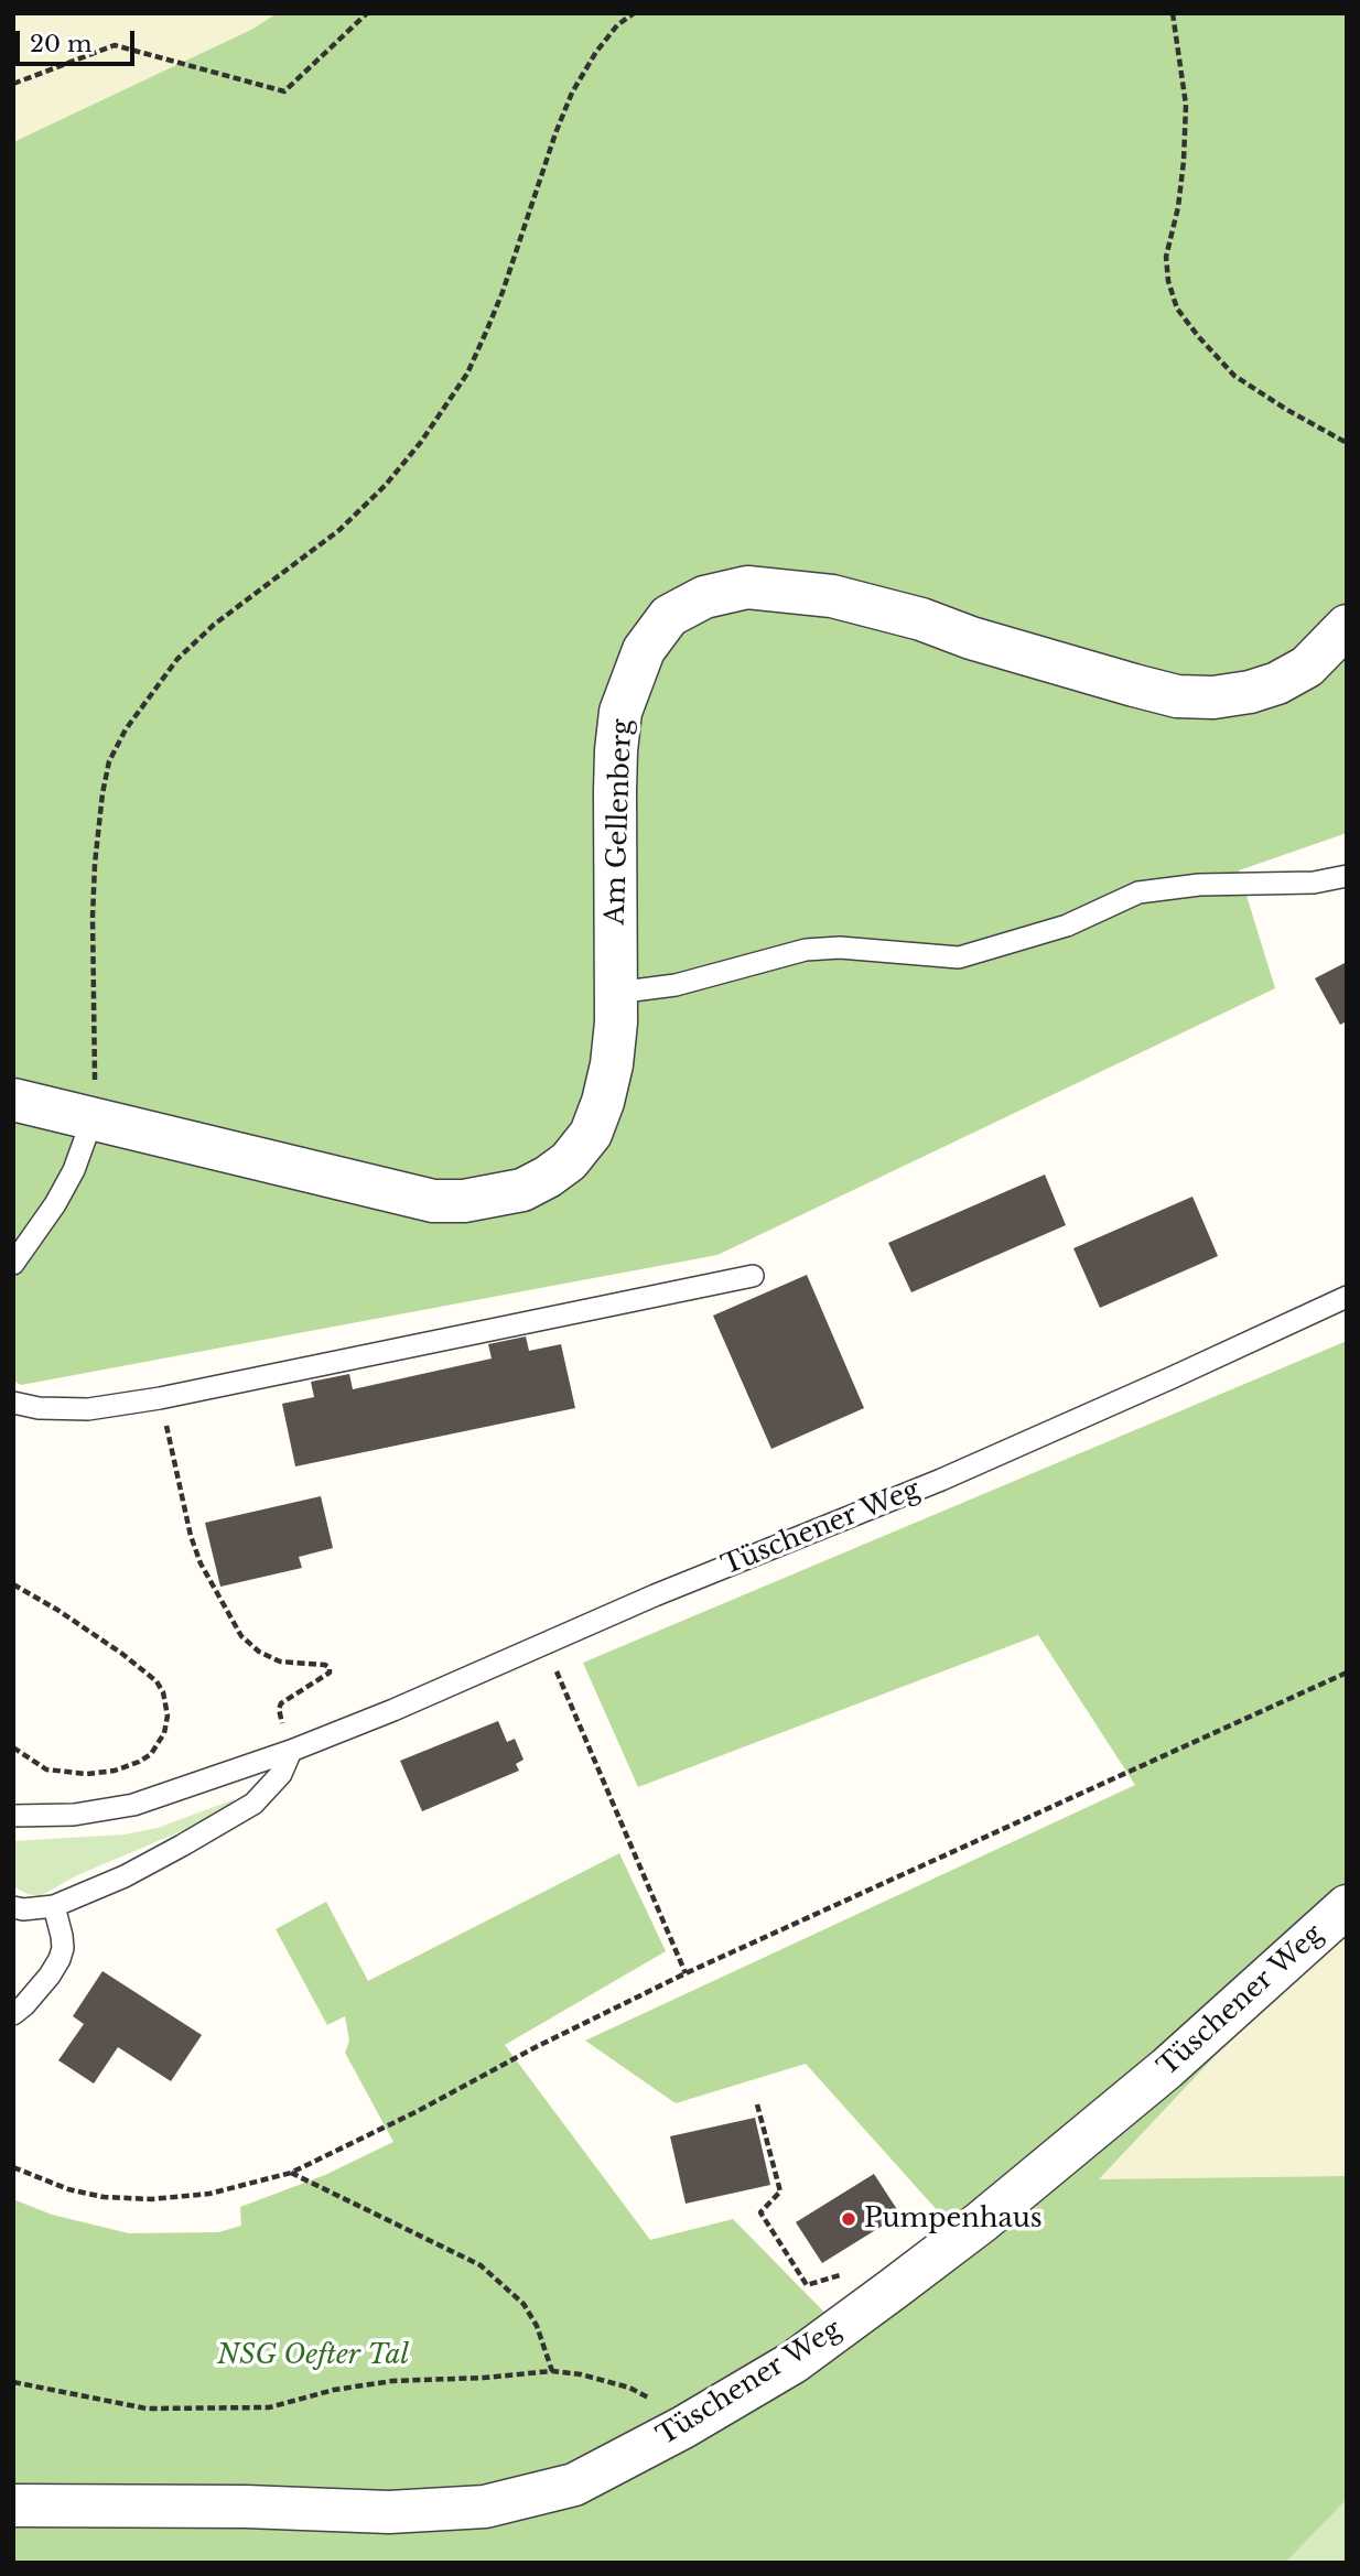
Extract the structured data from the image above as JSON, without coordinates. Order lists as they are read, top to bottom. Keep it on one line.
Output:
{"streets":{"street":["Am Gellenberg","Tüschener Weg"]},"parks":["NSG Oefter Tal"],"places":["Pumpenhaus"],"scale_bar":"20 m"}
